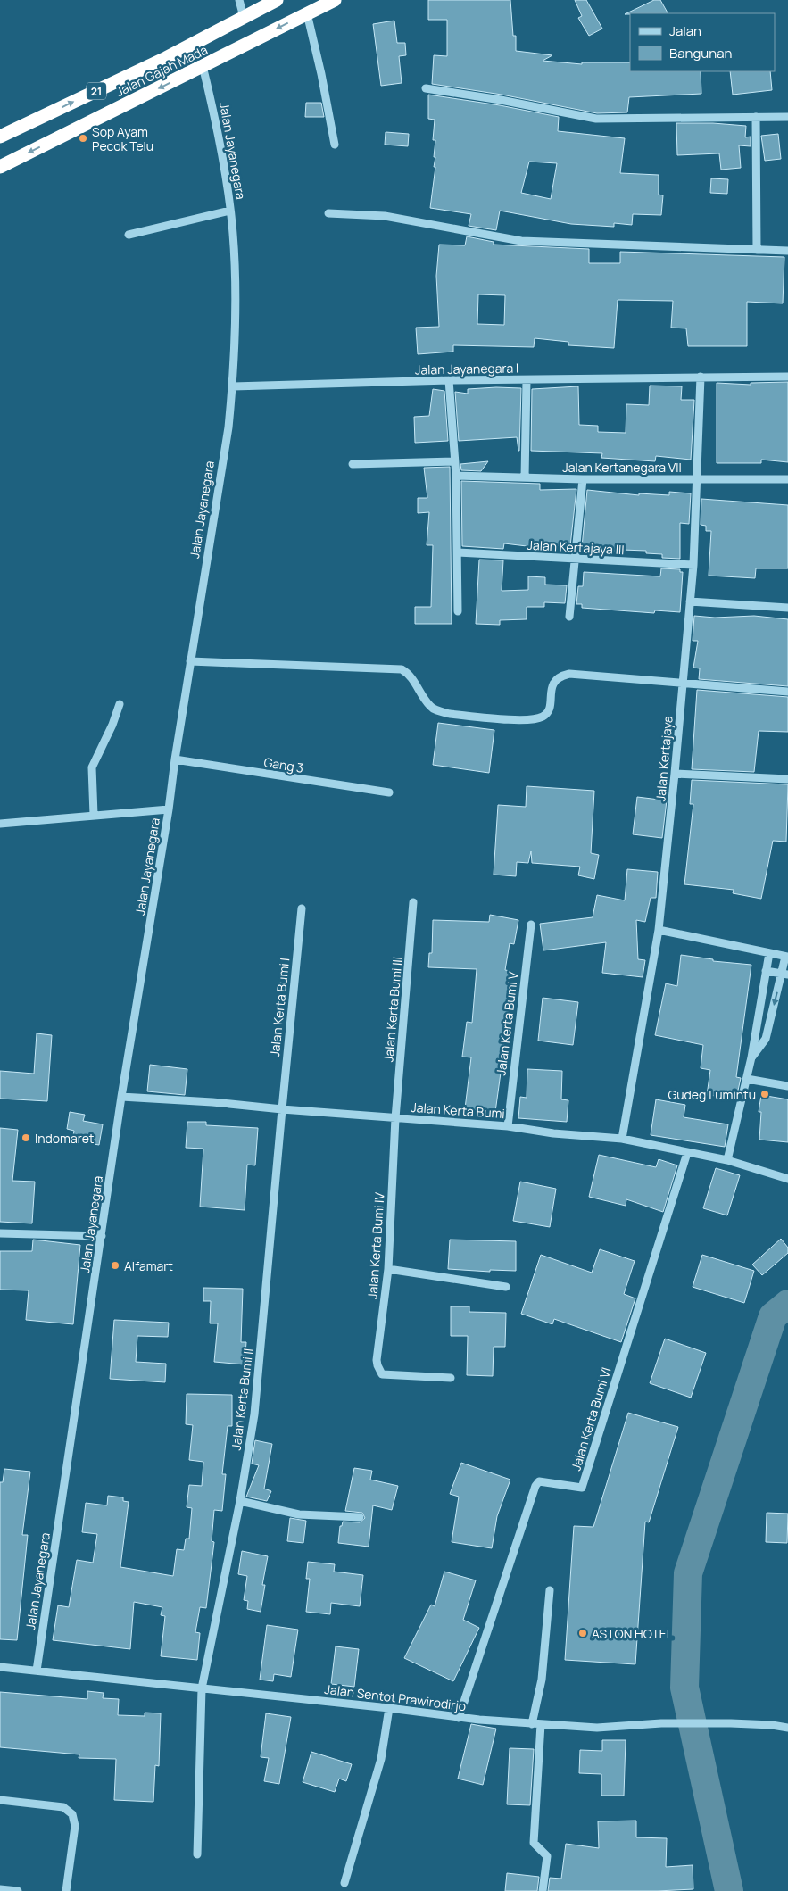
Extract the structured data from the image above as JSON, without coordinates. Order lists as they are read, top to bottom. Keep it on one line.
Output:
{"streets":{"highway":["Jalan Gajah Mada","21"],"street":["Jalan Jayanegara","Jalan Jayanegara I","Jalan Kertanegara VII","Jalan Kertajaya III","Jalan Kertajaya","Gang 3","Jalan Kerta Bumi I","Jalan Kerta Bumi III","Jalan Kerta Bumi V","Jalan Kerta Bumi","Jalan Kerta Bumi IV","Jalan Kerta Bumi II","Jalan Kerta Bumi VI","Jalan Sentot Prawirodirjo"]},"crossings":[["Jalan Gajah Mada","Jalan Jayanegara"],["Jalan Jayanegara","Jalan Jayanegara I"],["Jalan Jayanegara","Gang 3"],["Jalan Jayanegara","Jalan Kerta Bumi"],["Jalan Jayanegara","Jalan Sentot Prawirodirjo"],["Jalan Jayanegara I","Jalan Kertajaya"],["Jalan Kertanegara VII","Jalan Kertajaya"],["Jalan Kertajaya III","Jalan Kertajaya"],["Jalan Kertajaya","Jalan Kerta Bumi"],["Jalan Kerta Bumi I","Jalan Kerta Bumi"],["Jalan Kerta Bumi I","Jalan Kerta Bumi II"],["Jalan Kerta Bumi III","Jalan Kerta Bumi"],["Jalan Kerta Bumi III","Jalan Kerta Bumi IV"],["Jalan Kerta Bumi V","Jalan Kerta Bumi"],["Jalan Kerta Bumi","Jalan Kerta Bumi IV"],["Jalan Kerta Bumi","Jalan Kerta Bumi II"],["Jalan Kerta Bumi","Jalan Kerta Bumi VI"],["Jalan Kerta Bumi II","Jalan Sentot Prawirodirjo"],["Jalan Kerta Bumi VI","Jalan Sentot Prawirodirjo"]],"places":["Sop Ayam Pecok Telu","Gudeg Lumintu","Indomaret","Alfamart","ASTON HOTEL"],"legend":["Jalan","Bangunan"]}
